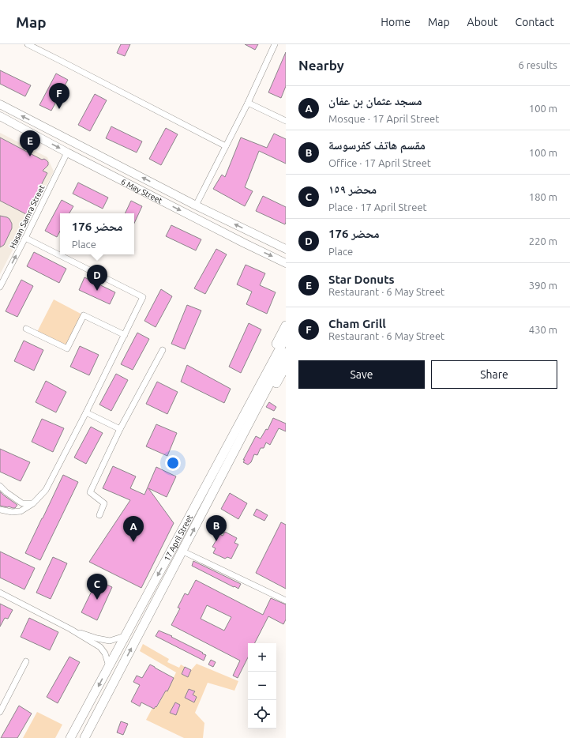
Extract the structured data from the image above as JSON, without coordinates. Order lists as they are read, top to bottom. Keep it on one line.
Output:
{"streets":{"main road":["6 May Street","17 April Street"],"street":["Hasan Samra Street"]},"crossings":[["6 May Street","Hasan Samra Street"]],"one_way":["Hasan Samra Street"],"page":{"header":"Map","nav":["Home","Map","About","Contact"],"heading":["Nearby","6 results"],"pins":["F","E","D","B","A","C"],"list":[{"mark":"A","name":"مسجد عثمان بن عفان","note":"Mosque · 17 April Street","value":"100 m"},{"mark":"B","name":"مقسم هاتف كفرسوسة","note":"Office · 17 April Street","value":"100 m"},{"mark":"C","name":"محضر ١٥٩","note":"Place · 17 April Street","value":"180 m"},{"mark":"D","name":"محضر 176","note":"Place","value":"220 m"},{"mark":"E","name":"Star Donuts","note":"Restaurant · 6 May Street","value":"390 m"},{"mark":"F","name":"Cham Grill","note":"Restaurant · 6 May Street","value":"430 m"}],"popup":["محضر 176","Place"],"buttons":["Save","Share"],"map_buttons":["+","−"]}}
